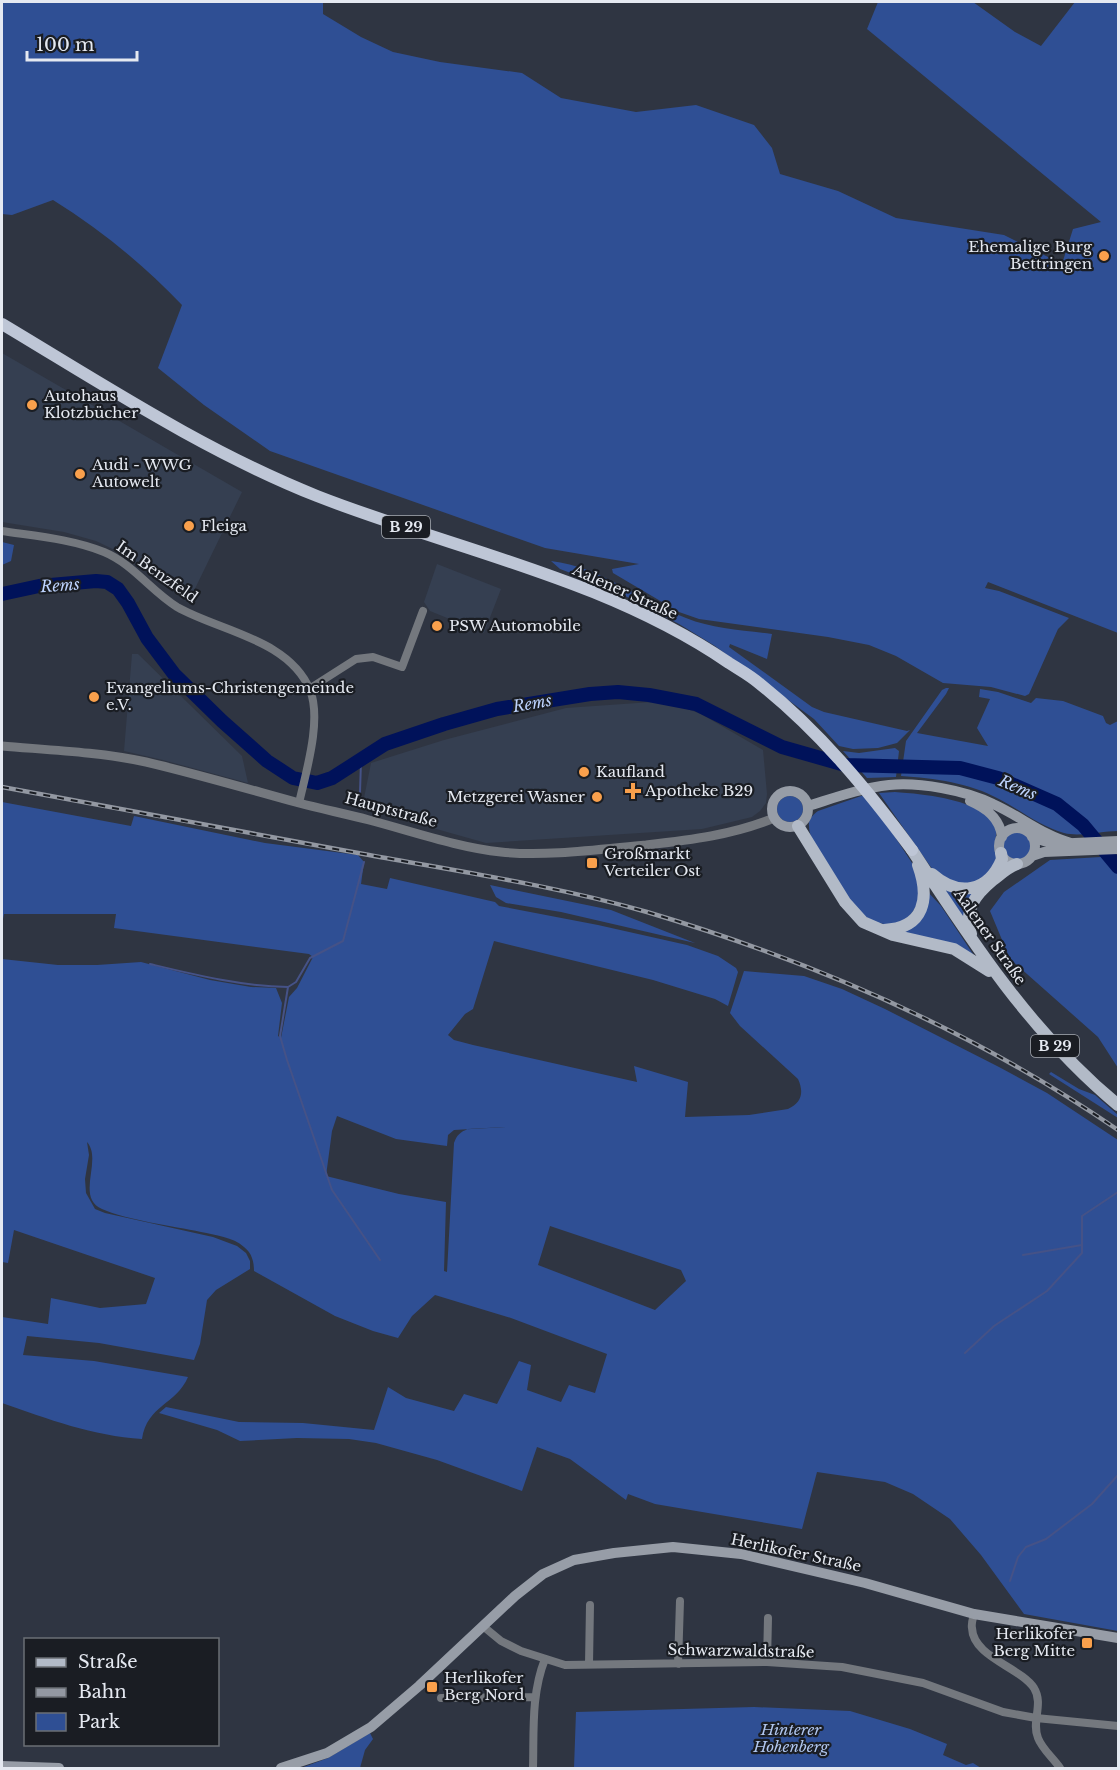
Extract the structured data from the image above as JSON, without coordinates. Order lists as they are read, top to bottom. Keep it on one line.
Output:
{"streets":{"highway":["B 29","Aalener Straße"],"main road":["Herlikofer Straße"],"street":["Im Benzfeld","Hauptstraße","Schwarzwaldstraße"]},"crossings":[["Im Benzfeld","Hauptstraße"],["Herlikofer Straße","Schwarzwaldstraße"]],"water":["Rems"],"parks":["Hinterer Hohenberg"],"places":{"other":["Ehemalige Burg Bettringen","Autohaus Klotzbücher","Audi - WWG Autowelt","Fleiga","PSW Automobile","Evangeliums-Christengemeinde e.V.","Kaufland","Metzgerei Wasner"],"health":["Apotheke B29"],"transit":["Großmarkt Verteiler Ost","Herlikofer Berg Mitte","Herlikofer Berg Nord"]},"legend":["Straße","Bahn","Park"],"scale_bar":"100 m"}
